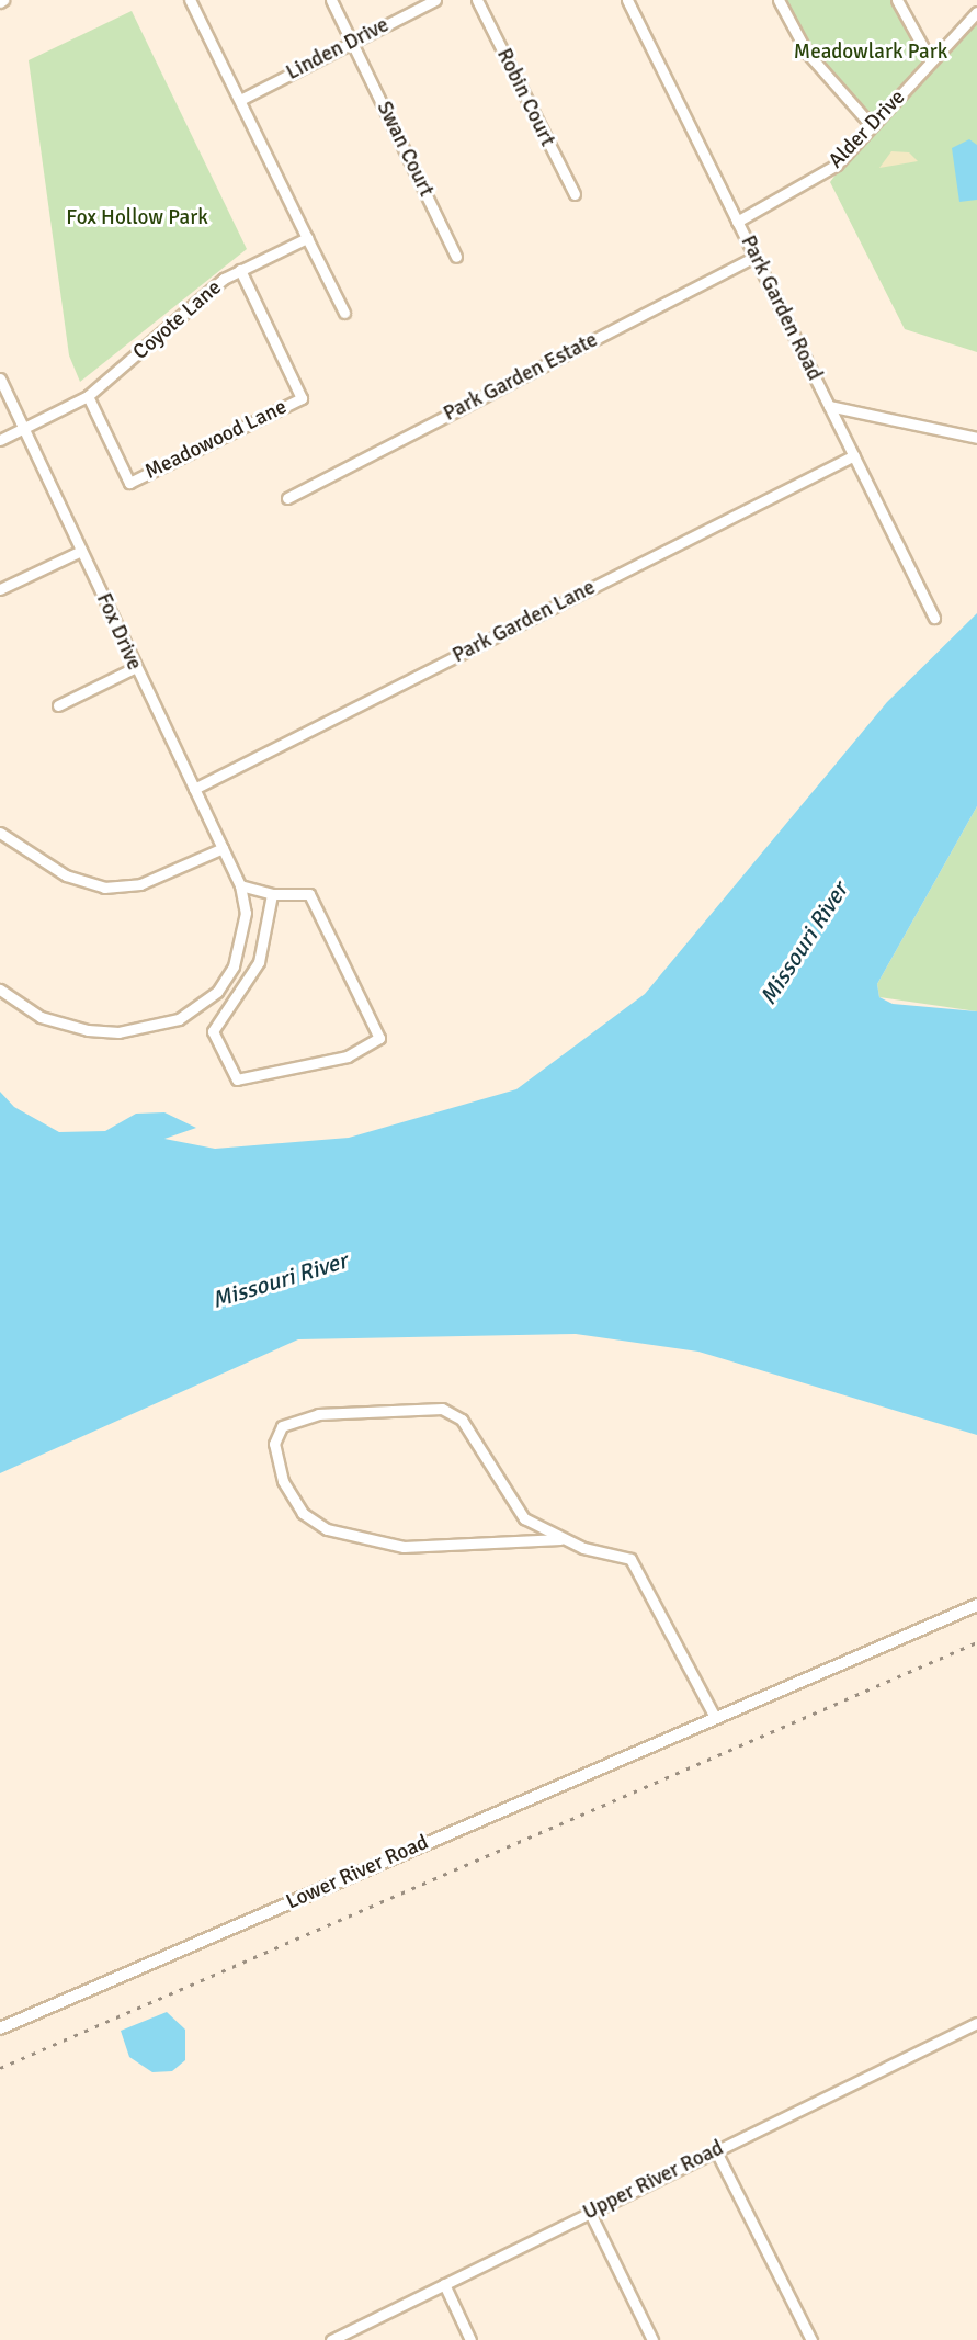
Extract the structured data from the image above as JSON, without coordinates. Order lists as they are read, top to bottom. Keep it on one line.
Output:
{"streets":{"street":["Linden Drive","Robin Court","Alder Drive","Swan Court","Park Garden Road","Coyote Lane","Park Garden Estate","Meadowood Lane","Park Garden Lane","Fox Drive","Lower River Road","Upper River Road"]},"crossings":[["Linden Drive","Swan Court"],["Alder Drive","Park Garden Road"],["Park Garden Road","Park Garden Estate"],["Park Garden Road","Park Garden Lane"],["Coyote Lane","Meadowood Lane"],["Coyote Lane","Fox Drive"],["Park Garden Lane","Fox Drive"]],"water":["Missouri River"],"parks":["Meadowlark Park","Fox Hollow Park"]}
